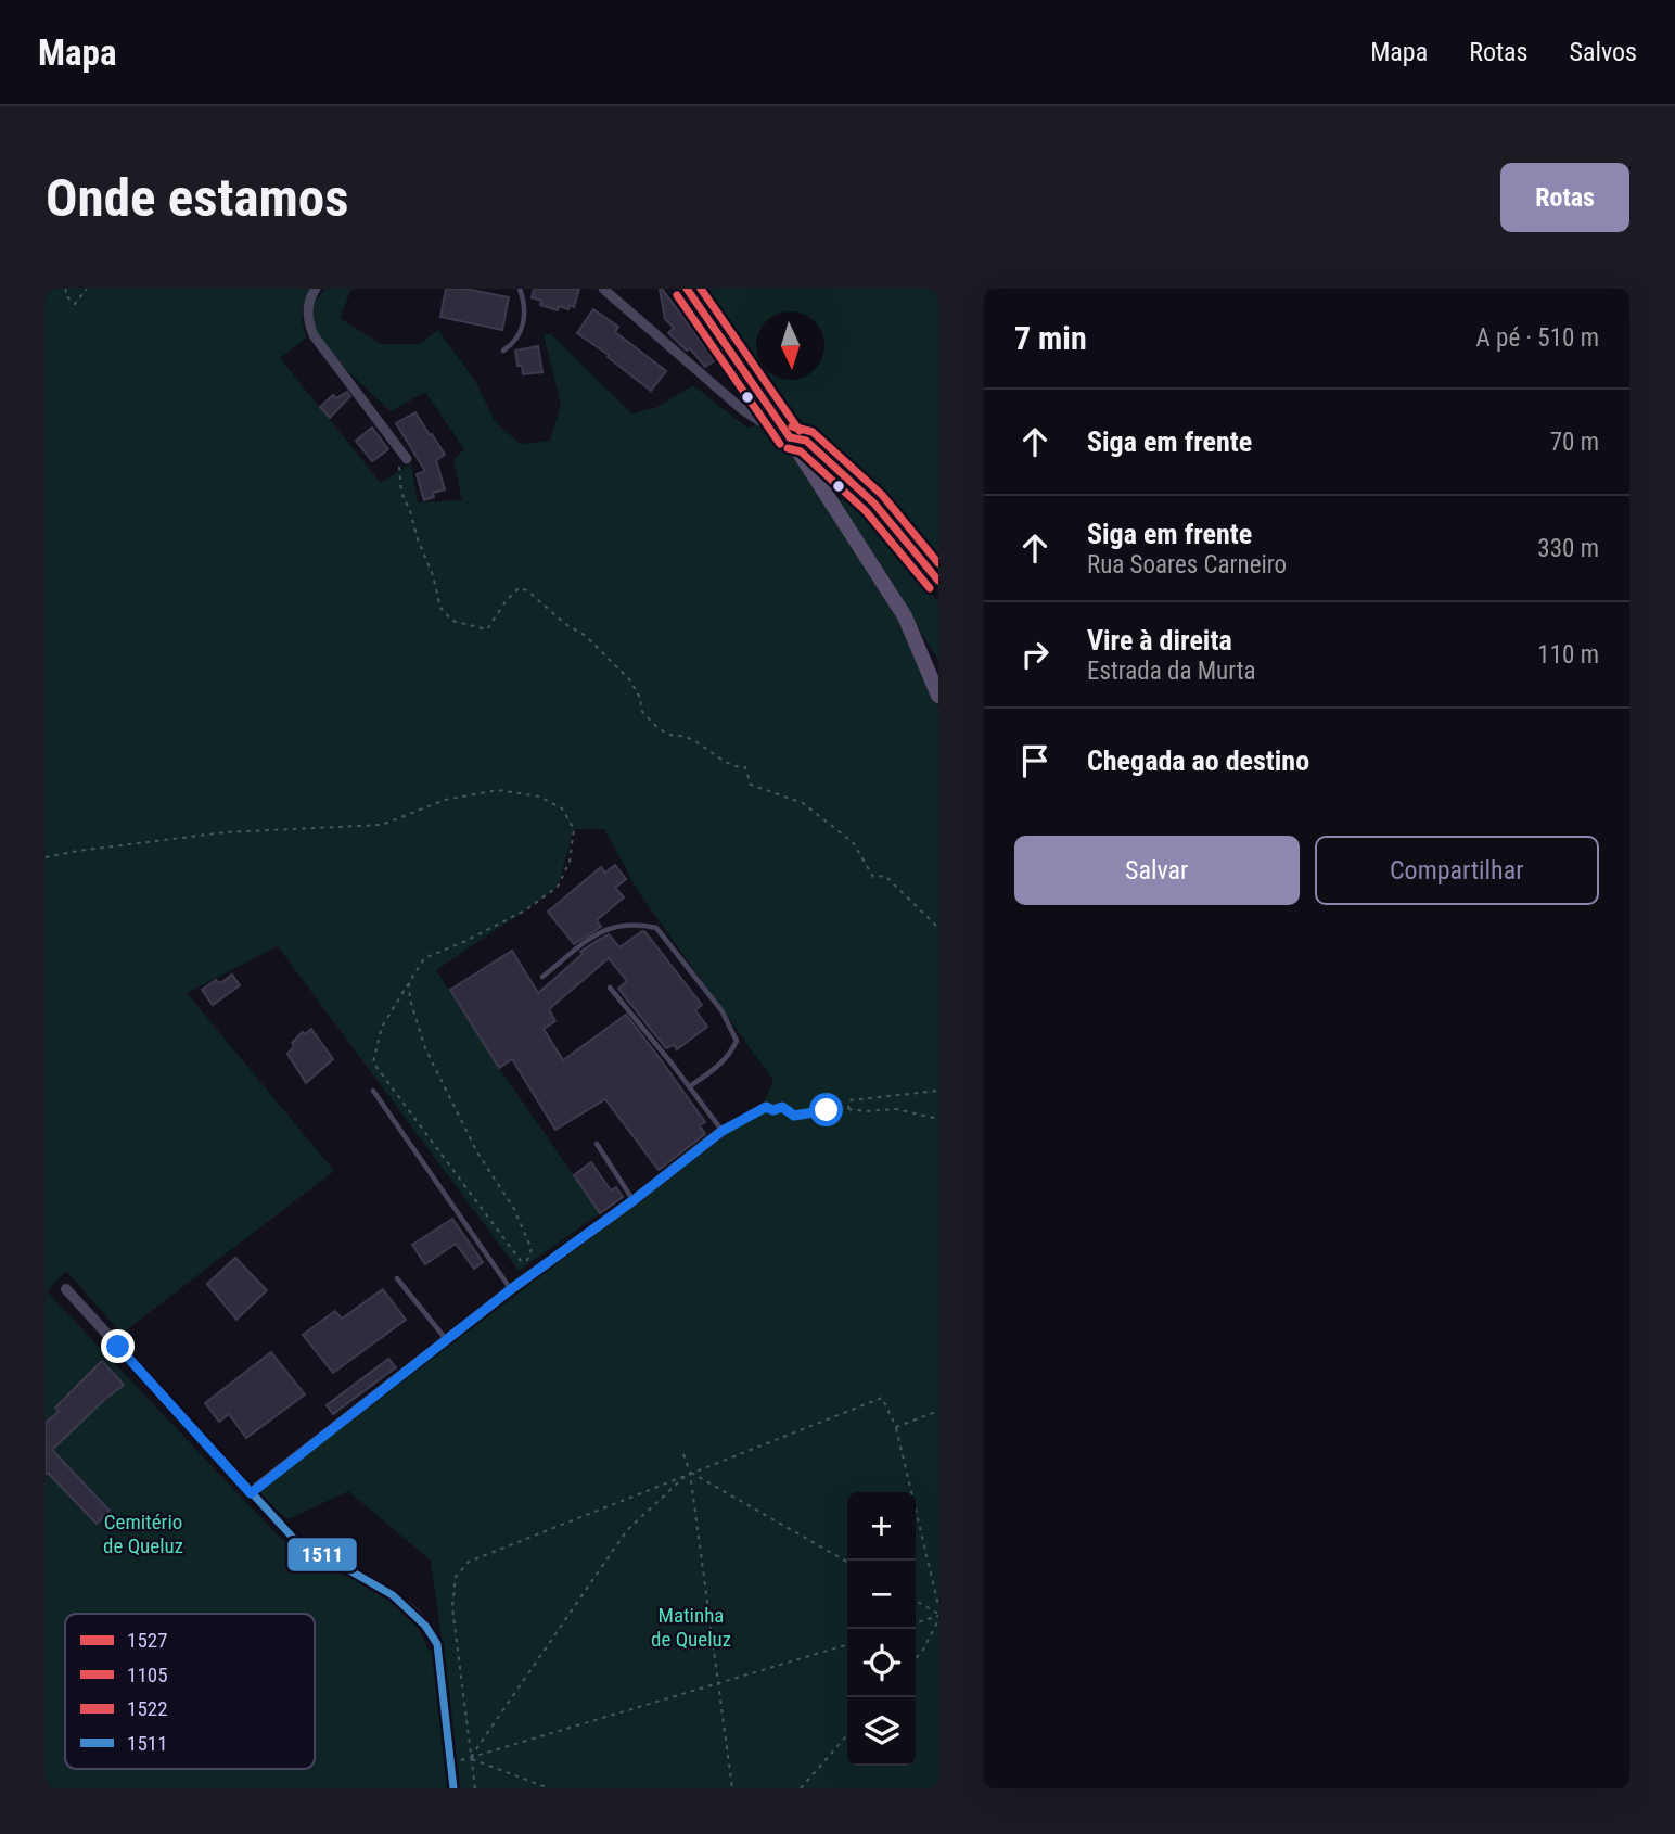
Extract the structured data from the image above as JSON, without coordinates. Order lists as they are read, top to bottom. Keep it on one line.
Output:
{"parks":["Cemitério de Queluz","Matinha de Queluz"],"lines":["transit line 1527","transit line 1522","transit line 1105","transit line 1511"],"legend":["1527","1105","1522","1511"],"north":"bottom","page":{"header":"Mapa","nav":["Mapa","Rotas","Salvos"],"buttons":["Rotas",["Salvar","Compartilhar"]],"title":"Onde estamos","heading":["7 min","A pé · 510 m"],"list":[["Siga em frente","70 m"],["Siga em frente","Rua Soares Carneiro","330 m"],["Vire à direita","Estrada da Murta","110 m"],"Chegada ao destino"],"map_buttons":["+","−"]}}
